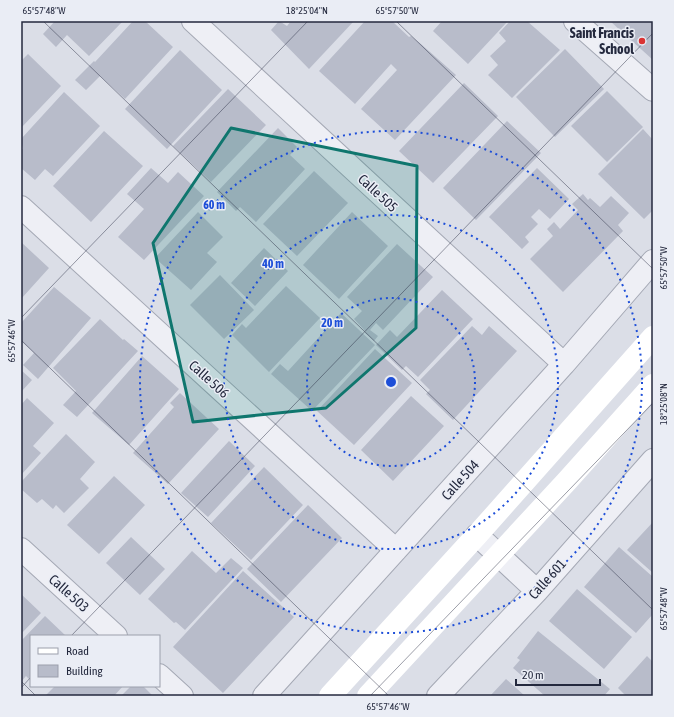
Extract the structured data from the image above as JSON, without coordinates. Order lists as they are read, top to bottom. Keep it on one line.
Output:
{"streets":{"street":["Calle 505","Calle 506","Calle 504","Calle 601","Calle 503"]},"crossings":[["Calle 505","Calle 504"],["Calle 506","Calle 504"]],"places":["Saint Francis School"],"legend":["Road","Building"],"scale_bar":"20 m","coordinates":["65°57'48\"W","18°25'04\"N","65°57'50\"W","65°57'46\"W","18°25'08\"N"],"rings":["60 m","40 m","20 m"]}
